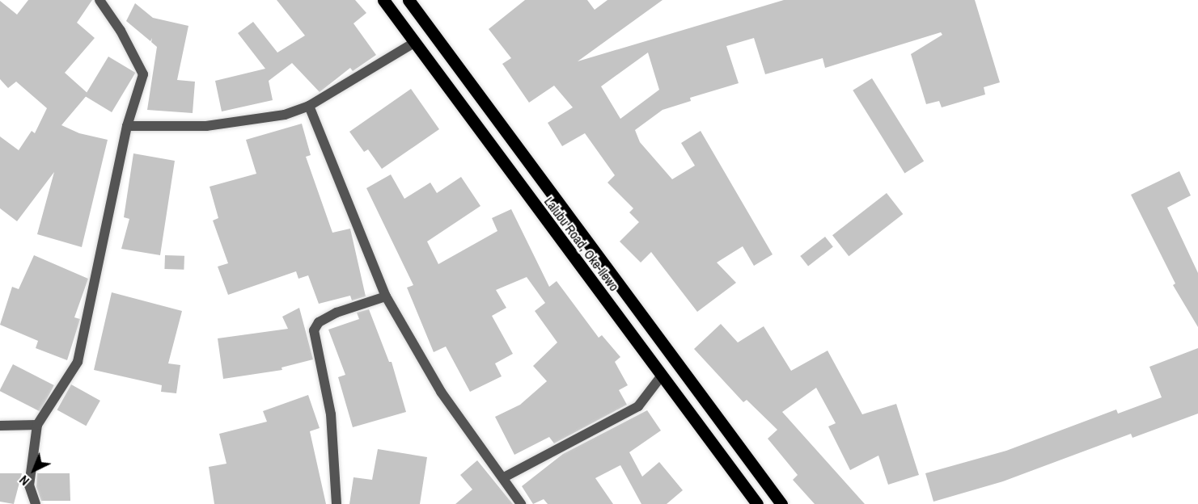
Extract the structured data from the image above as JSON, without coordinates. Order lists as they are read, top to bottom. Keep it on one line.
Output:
{"streets":{"main road":["Lalubu Road, Oke-Ilewo"]},"north":"bottom left"}
